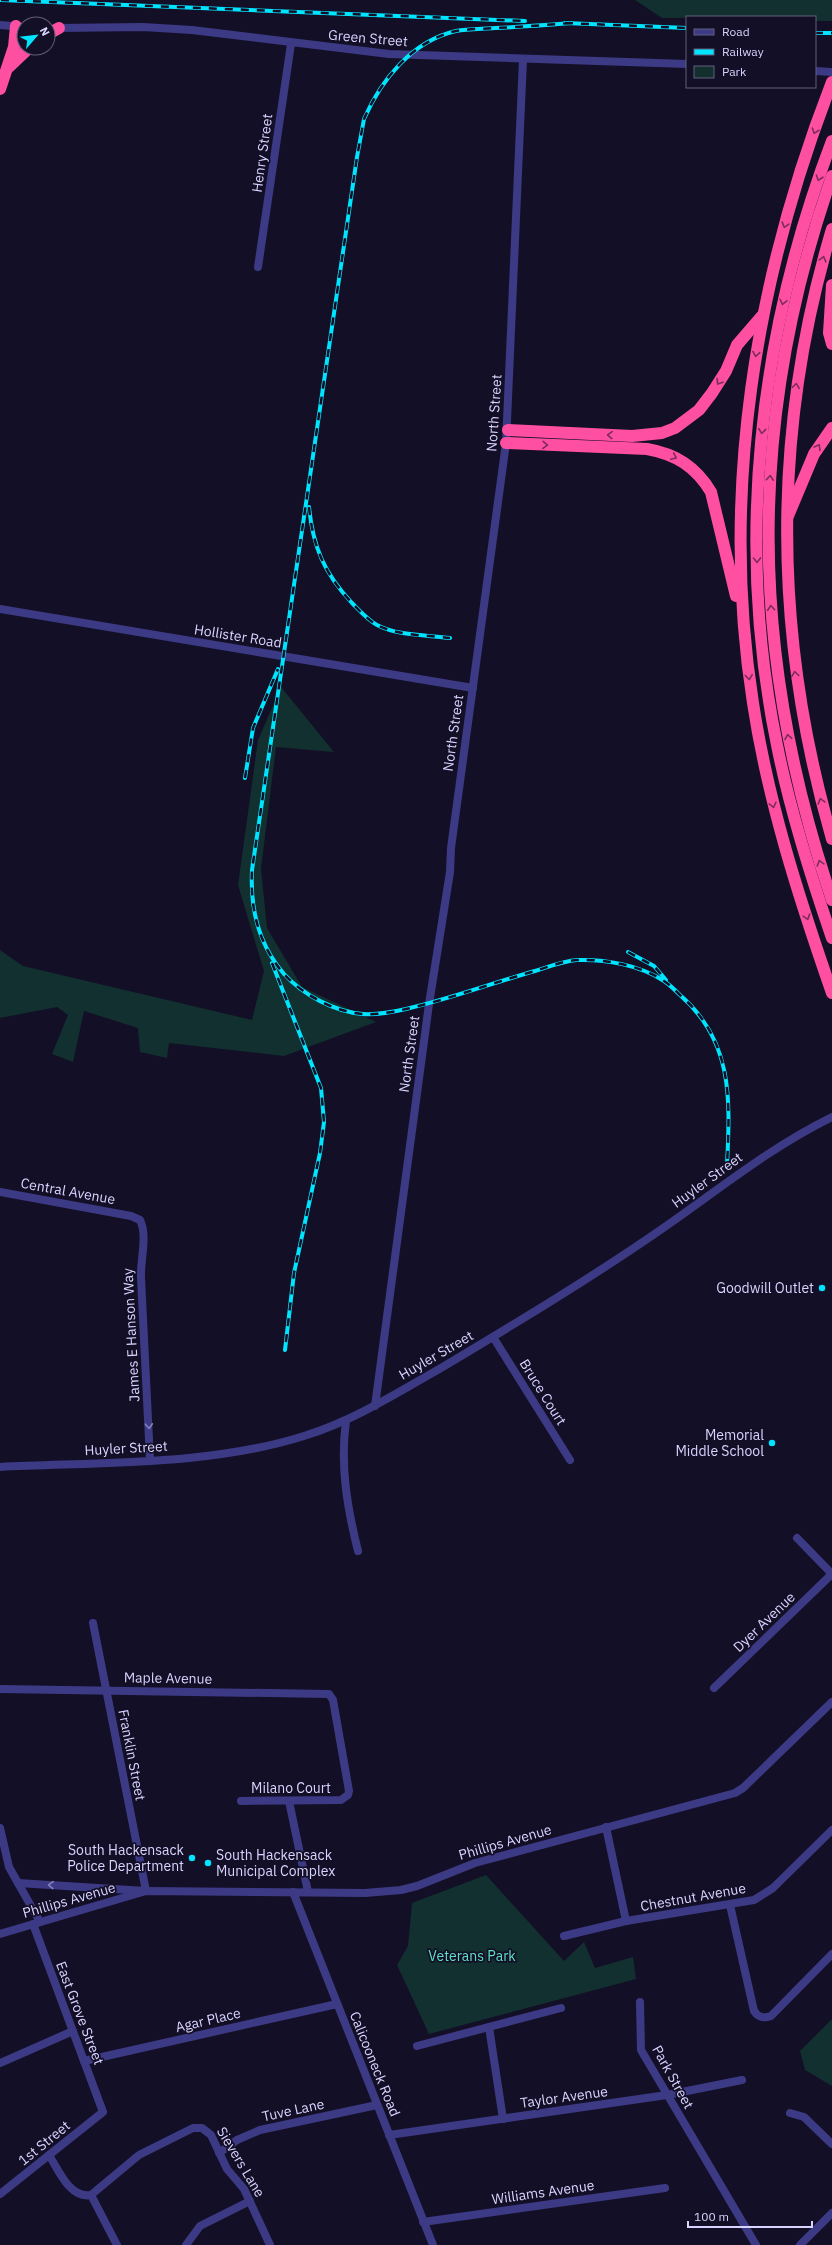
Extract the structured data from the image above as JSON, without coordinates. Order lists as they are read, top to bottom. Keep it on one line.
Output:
{"streets":{"street":["Green Street","Henry Street","North Street","Hollister Road","Huyler Street","Central Avenue","James E Hanson Way","Bruce Court","Dyer Avenue","Maple Avenue","Franklin Street","Milano Court","Phillips Avenue","Chestnut Avenue","East Grove Street","Agar Place","Calicooneck Road","Park Street","Taylor Avenue","Tuve Lane","1st Street","Sievers Lane","Williams Avenue"]},"crossings":[["Green Street","Henry Street"],["Green Street","North Street"],["North Street","Hollister Road"],["North Street","Huyler Street"],["Huyler Street","James E Hanson Way"],["Huyler Street","Bruce Court"],["Central Avenue","James E Hanson Way"],["Maple Avenue","Franklin Street"],["Maple Avenue","Milano Court"],["Franklin Street","Phillips Avenue"],["Phillips Avenue","Chestnut Avenue"],["Phillips Avenue","East Grove Street"],["Phillips Avenue","Calicooneck Road"],["East Grove Street","Agar Place"],["East Grove Street","1st Street"],["Agar Place","Calicooneck Road"],["Calicooneck Road","Taylor Avenue"],["Calicooneck Road","Tuve Lane"],["Calicooneck Road","Williams Avenue"],["Park Street","Taylor Avenue"],["Tuve Lane","Sievers Lane"]],"one_way":["James E Hanson Way"],"parks":["Veterans Park"],"places":["Goodwill Outlet","Memorial Middle School","South Hackensack Police Department","South Hackensack Municipal Complex"],"legend":["Road","Railway","Park"],"scale_bar":"100 m","north":"top right"}
